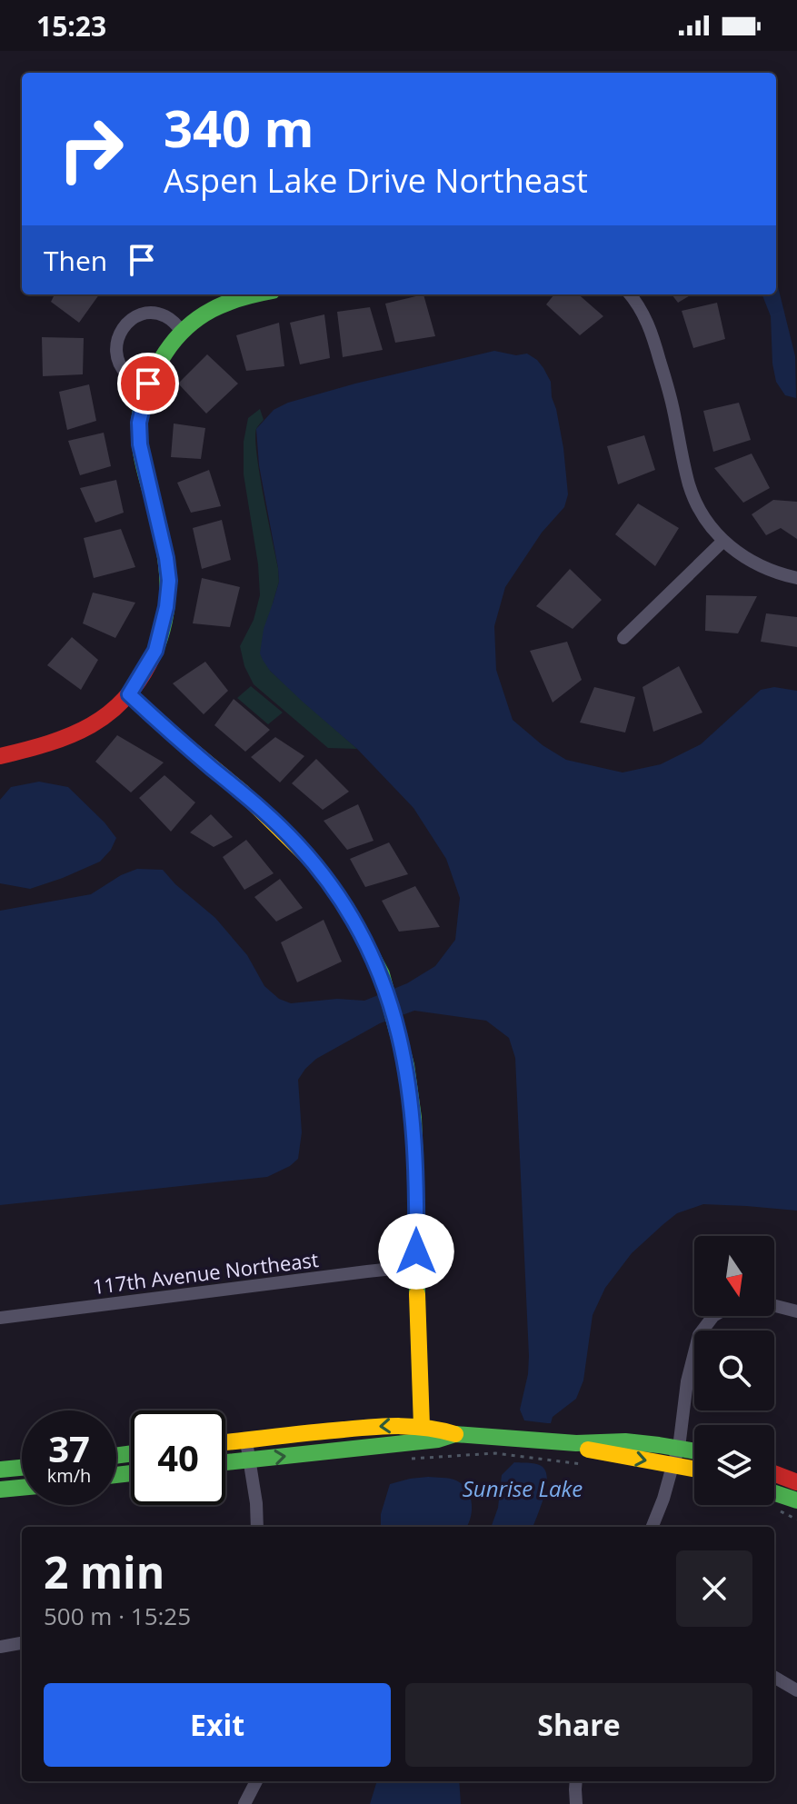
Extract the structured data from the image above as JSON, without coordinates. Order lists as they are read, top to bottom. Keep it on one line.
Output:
{"streets":{"street":["117th Avenue Northeast"]},"water":["Sunrise Lake"],"north":"bottom","page":{"status":"15:23","turn":["340 m","Aspen Lake Drive Northeast"],"then":"Then","speed":"37 km/h","limit":"40","heading":["2 min","500 m · 15:25"],"buttons":["Exit","Share"]}}
